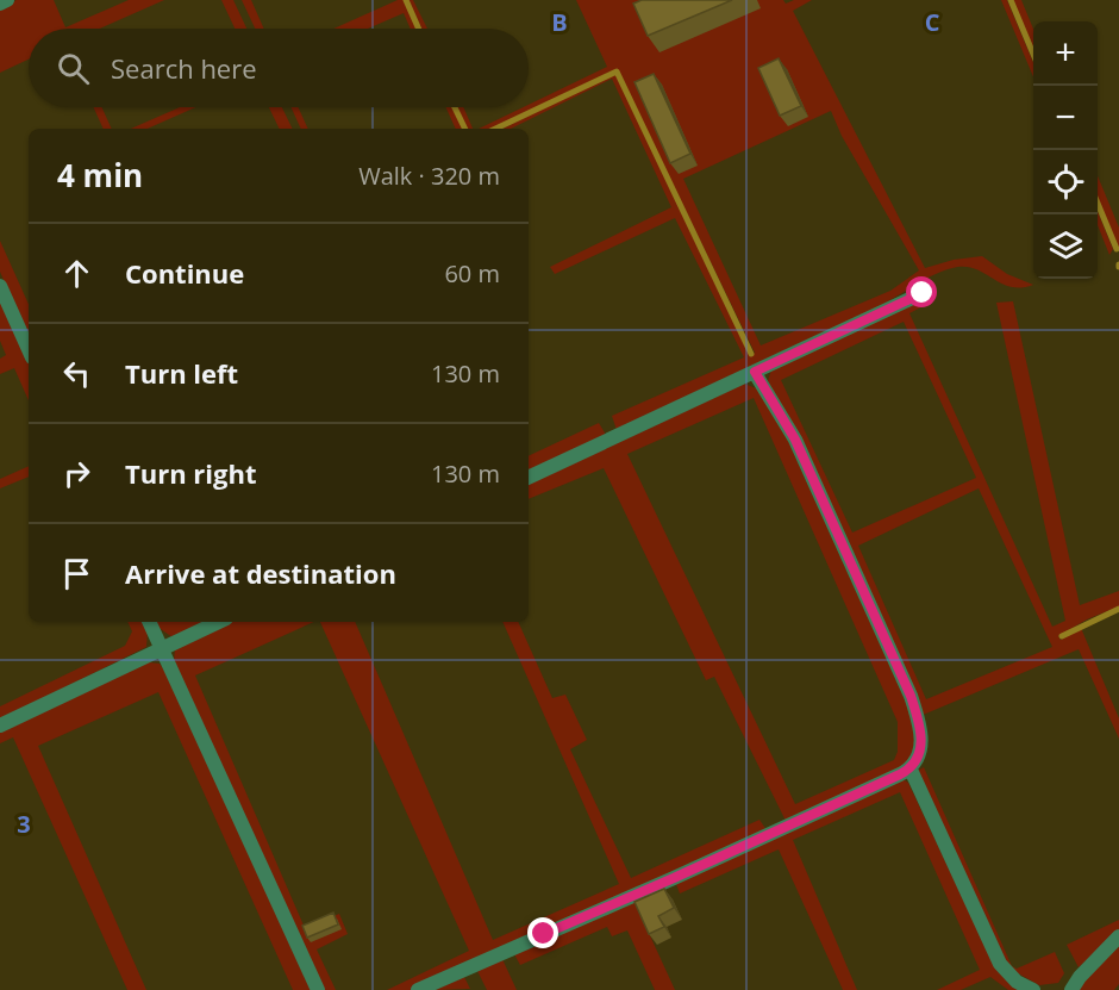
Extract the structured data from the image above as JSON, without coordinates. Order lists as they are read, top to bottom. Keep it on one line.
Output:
{"page":{"map_buttons":["+","−"],"search":"Search here","heading":["4 min","Walk · 320 m"],"list":[["Continue","60 m"],["Turn left","130 m"],["Turn right","130 m"],"Arrive at destination"]},"grid":{"columns":["B","C"],"rows":["3"]}}
